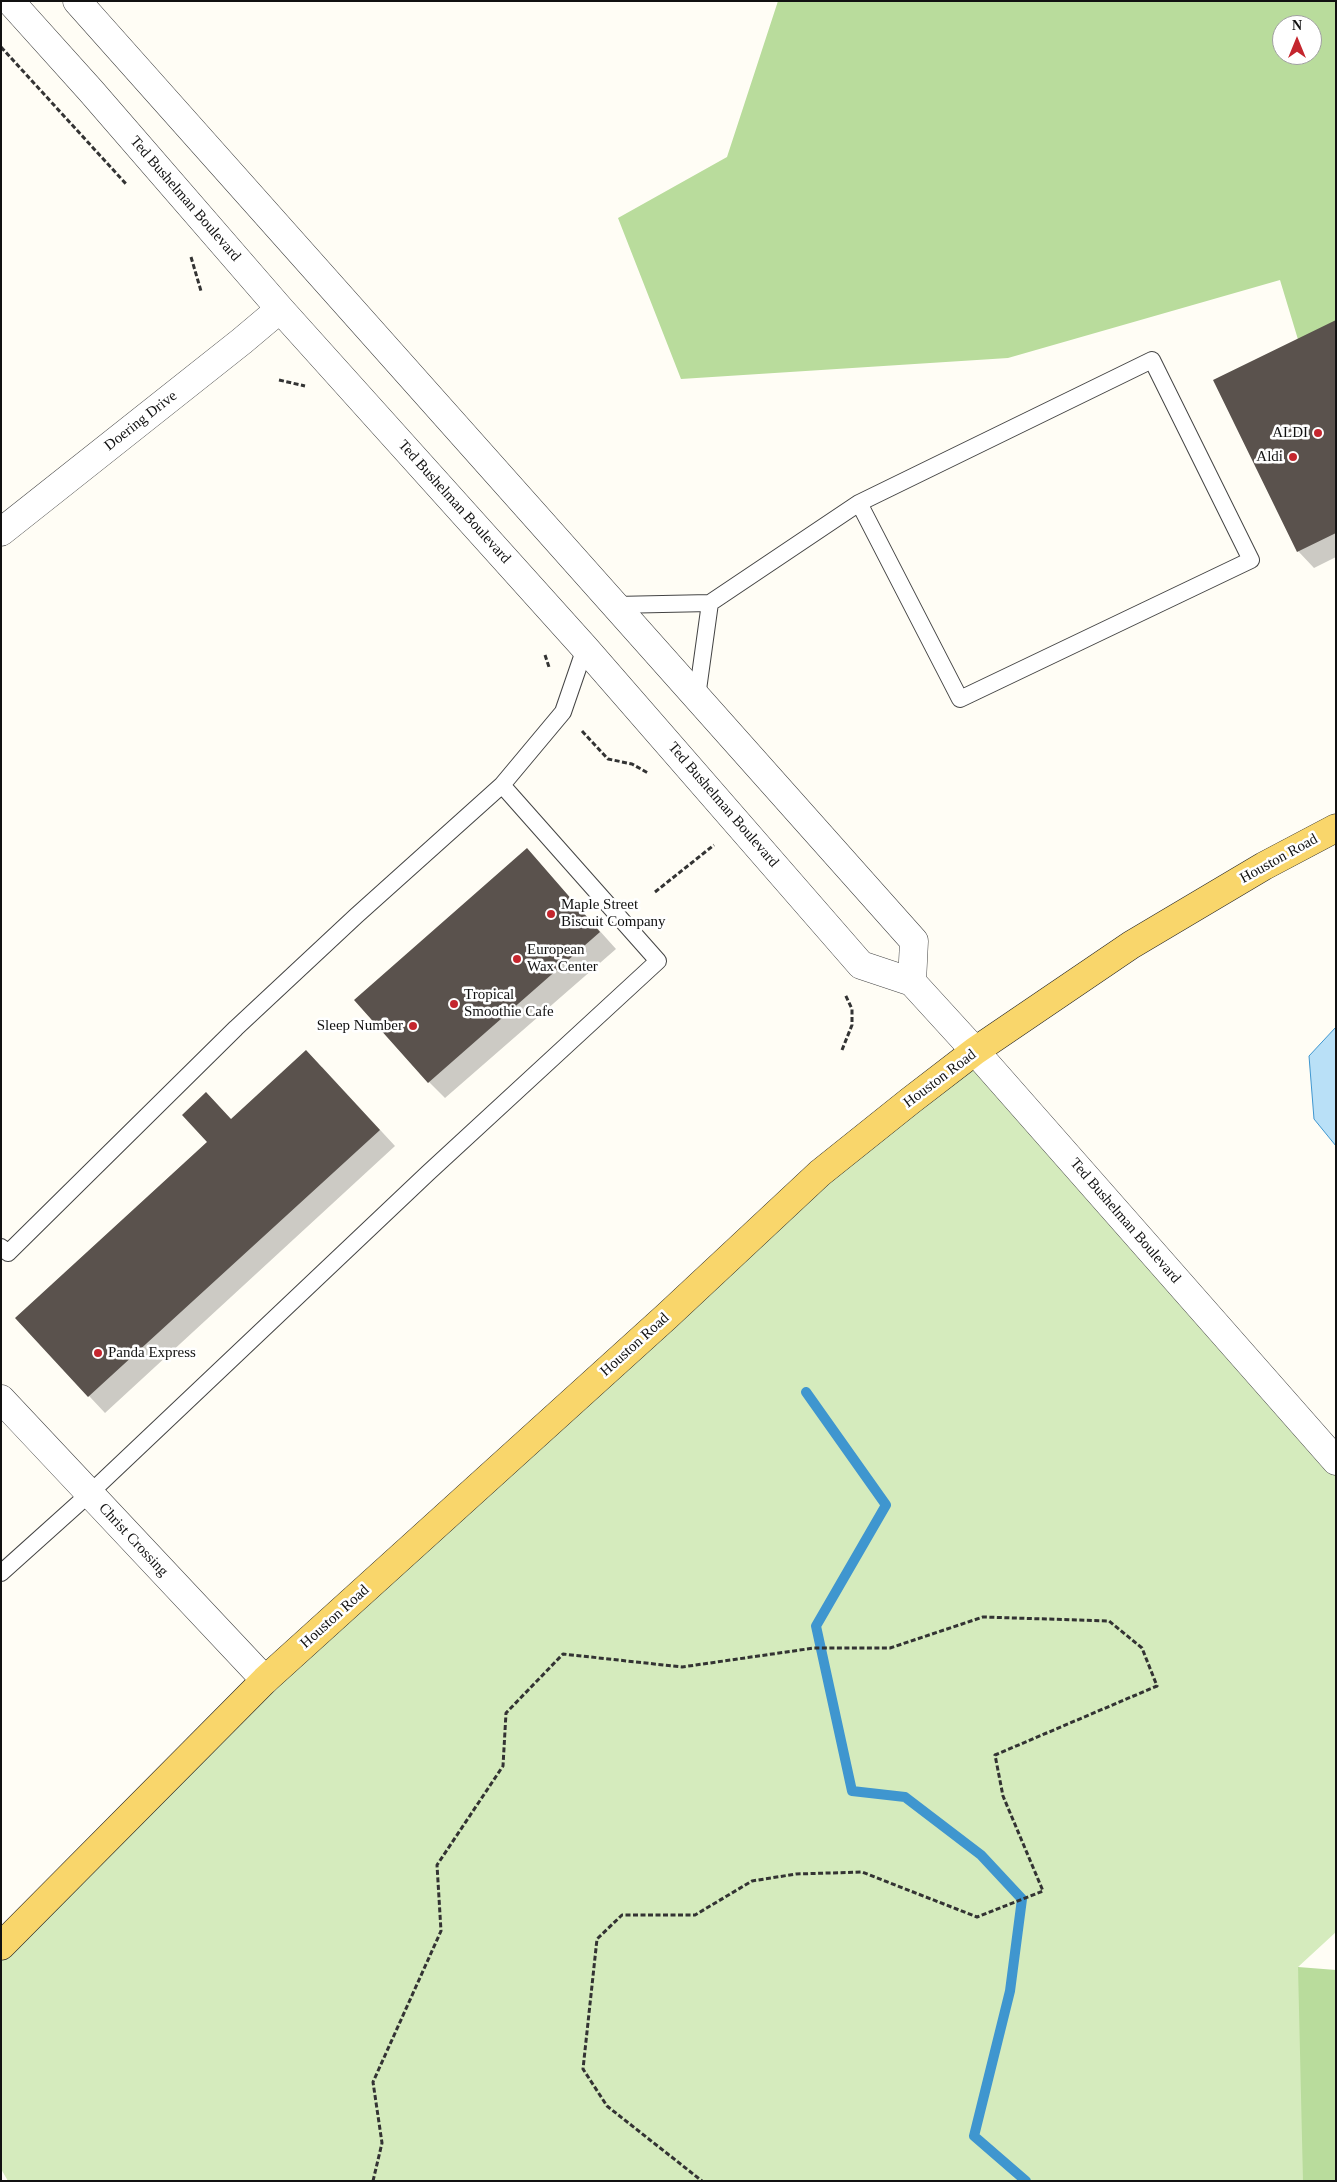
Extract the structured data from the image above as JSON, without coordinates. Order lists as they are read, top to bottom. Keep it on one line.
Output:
{"streets":{"main road":["Houston Road"],"street":["Ted Bushelman Boulevard","Doering Drive","Christ Crossing"]},"crossings":[["Ted Bushelman Boulevard","Doering Drive"],["Ted Bushelman Boulevard","Houston Road"],["Houston Road","Christ Crossing"]],"places":["ALDI","Aldi","Maple Street Biscuit Company","European Wax Center","Tropical Smoothie Cafe","Sleep Number","Panda Express"],"north":"top"}
